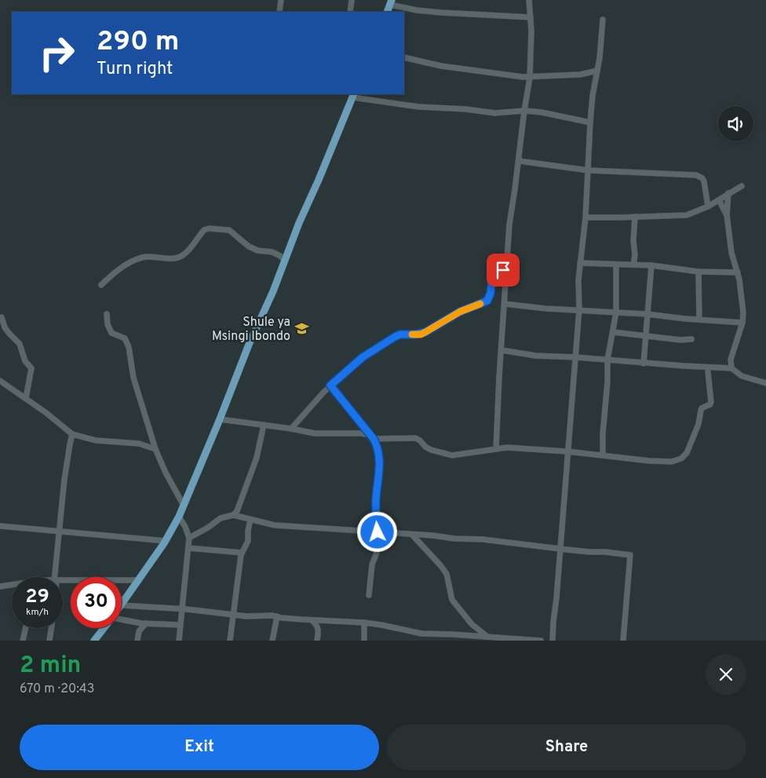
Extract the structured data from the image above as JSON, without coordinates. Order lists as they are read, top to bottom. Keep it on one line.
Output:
{"places":{"school or university":["Shule ya Msingi Ibondo"]},"page":{"turn":["290 m","Turn right"],"speed":"29 km/h","limit":"30","heading":["2 min","670 m · 20:43"],"buttons":["Exit","Share"]}}
